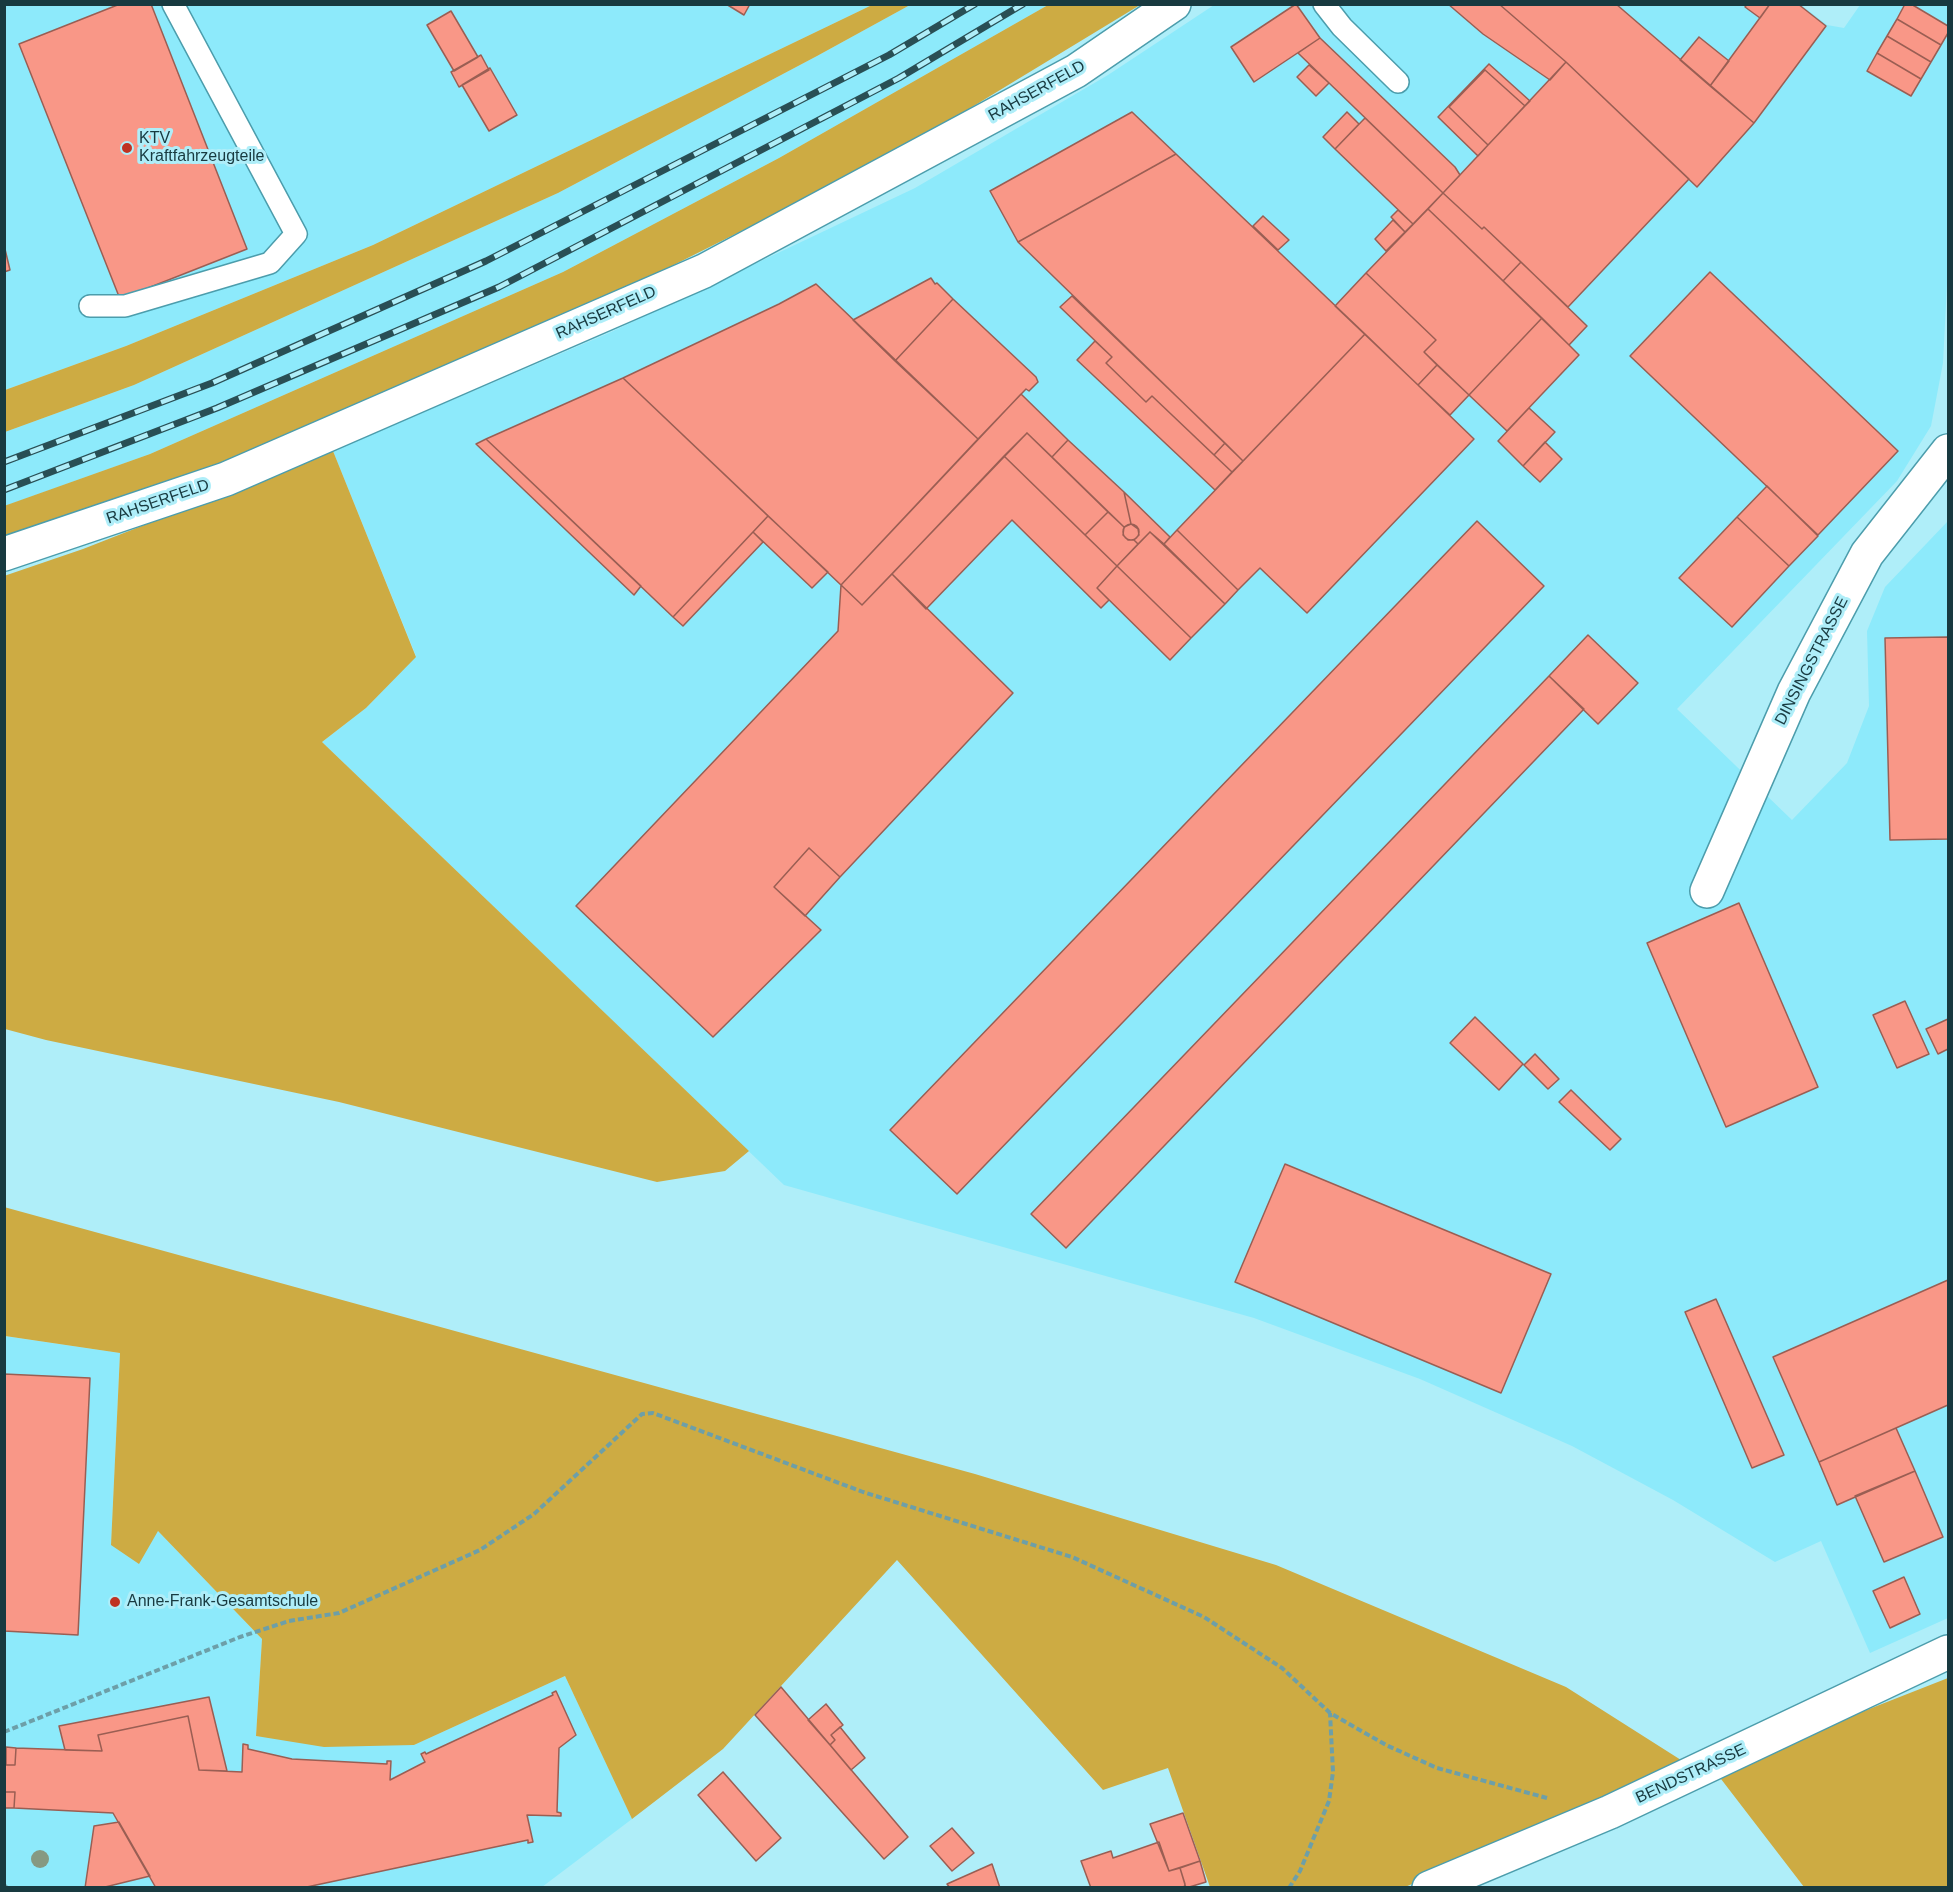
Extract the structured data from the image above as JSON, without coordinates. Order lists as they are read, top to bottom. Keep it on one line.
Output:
{"streets":{"street":["RAHSERFELD","DINSINGSTRASSE","BENDSTRASSE"]},"places":["KTV Kraftfahrzeugteile","Anne-Frank-Gesamtschule"]}
